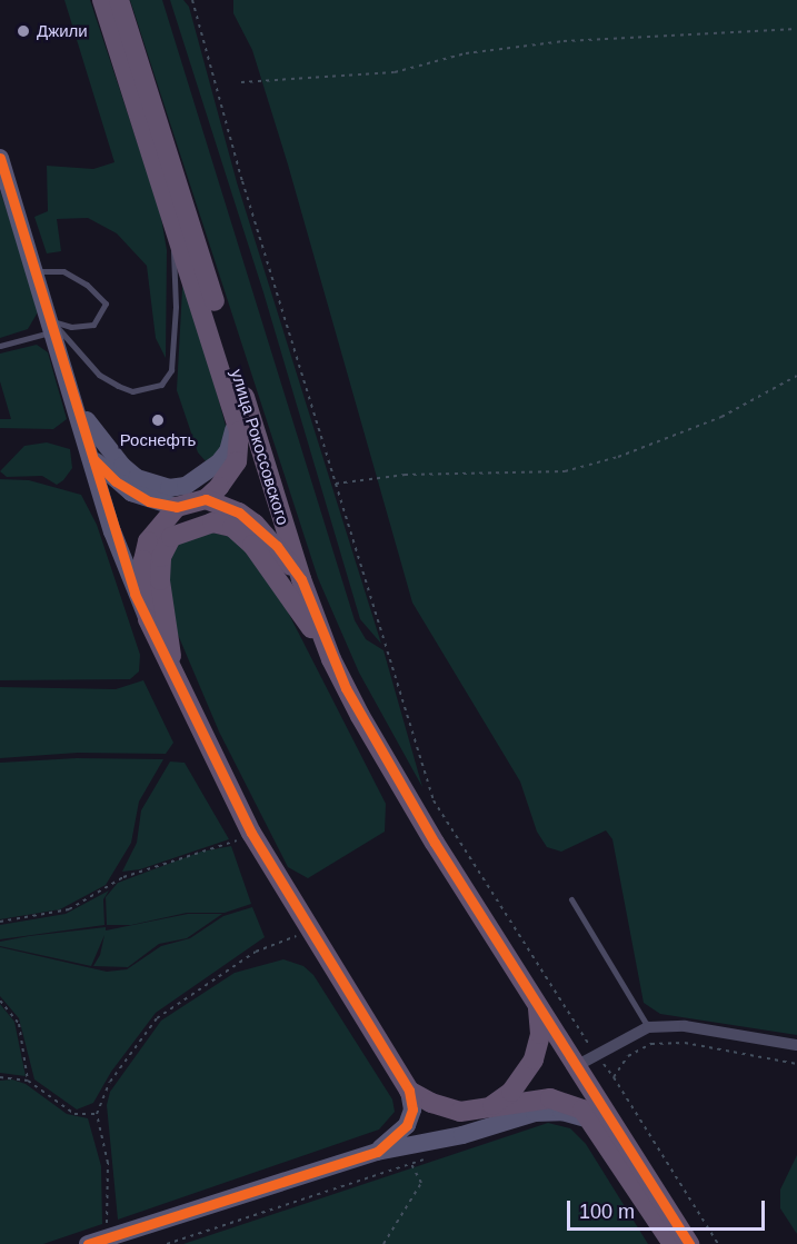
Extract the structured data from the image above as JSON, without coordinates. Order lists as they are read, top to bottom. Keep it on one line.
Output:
{"streets":{"highway":["улица Рокоссовского"]},"places":["Джили","Роснефть"],"scale_bar":"100 m"}
